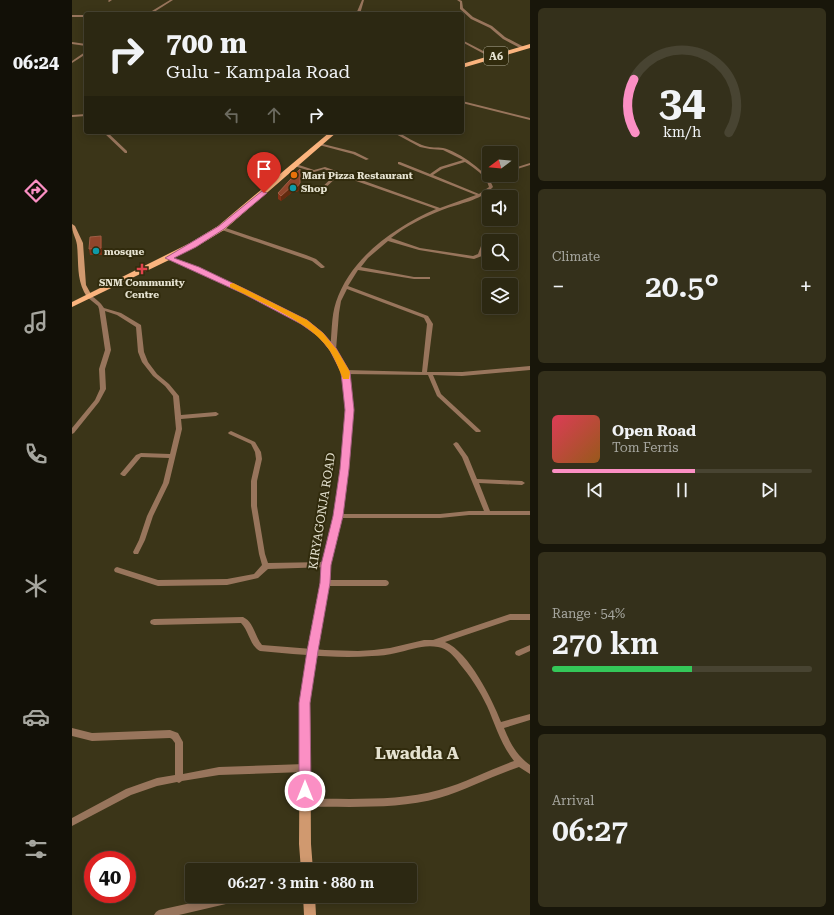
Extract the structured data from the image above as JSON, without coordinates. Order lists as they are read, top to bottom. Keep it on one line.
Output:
{"streets":{"main road":["A6"],"street":["KIRYAGONJA ROAD"]},"districts":["Lwadda A"],"places":{"other":["Mari Pizza Restaurant","Shop","mosque"],"health":["SNM Community Centre"]},"north":"left","page":{"tabs":"06:24","turn":["700 m","Gulu - Kampala Road"],"tile":["Climate",["Range · 54%","270 km"],["Arrival","06:27"]],"heat":["−","20.5°","+"],"song":["Open Road","Tom Ferris"],"limit":"40","trip":"06:27 · 3 min · 880 m","gauge":["34","km/h"]}}
